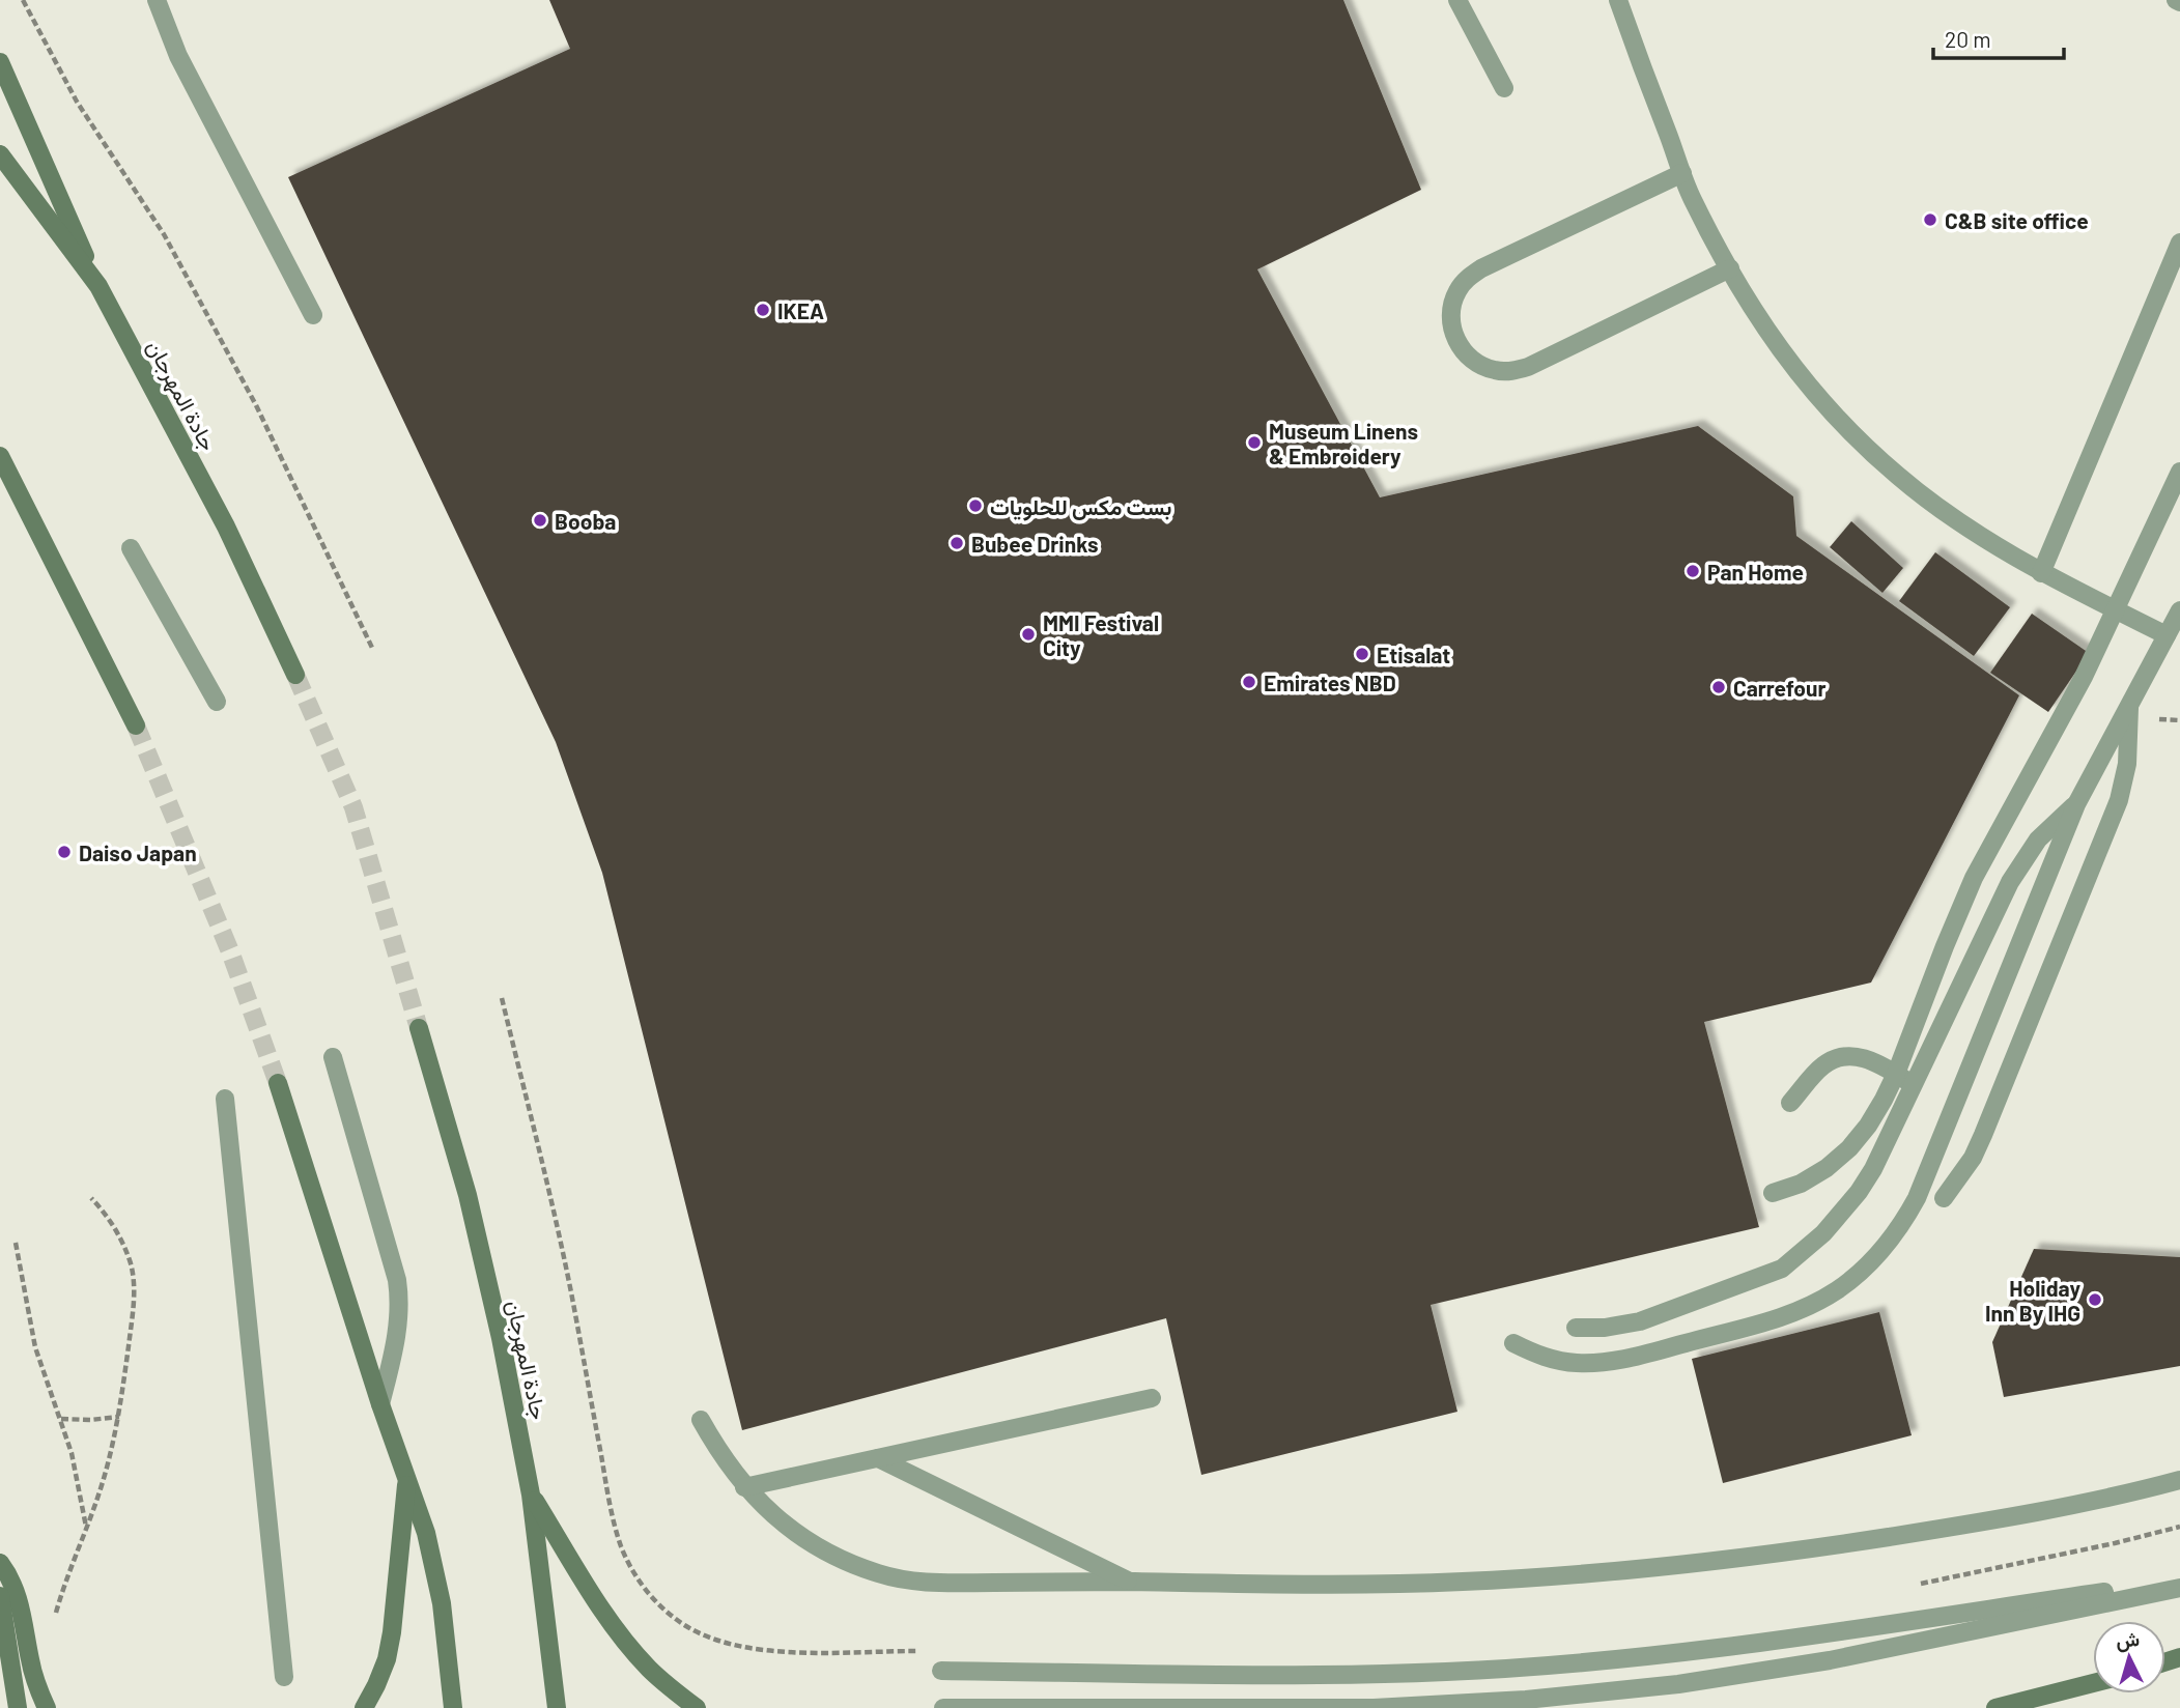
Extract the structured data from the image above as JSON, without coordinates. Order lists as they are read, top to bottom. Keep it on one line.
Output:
{"streets":{"main road":["جادة المهرجان"]},"places":["C&B site office","IKEA","Museum Linens & Embroidery","بست مكس للحلويات","Booba","Bubee Drinks","Pan Home","MMI Festival City","Etisalat","Emirates NBD","Carrefour","Daiso Japan","Holiday Inn By IHG"],"scale_bar":"20 m","north":"top"}
